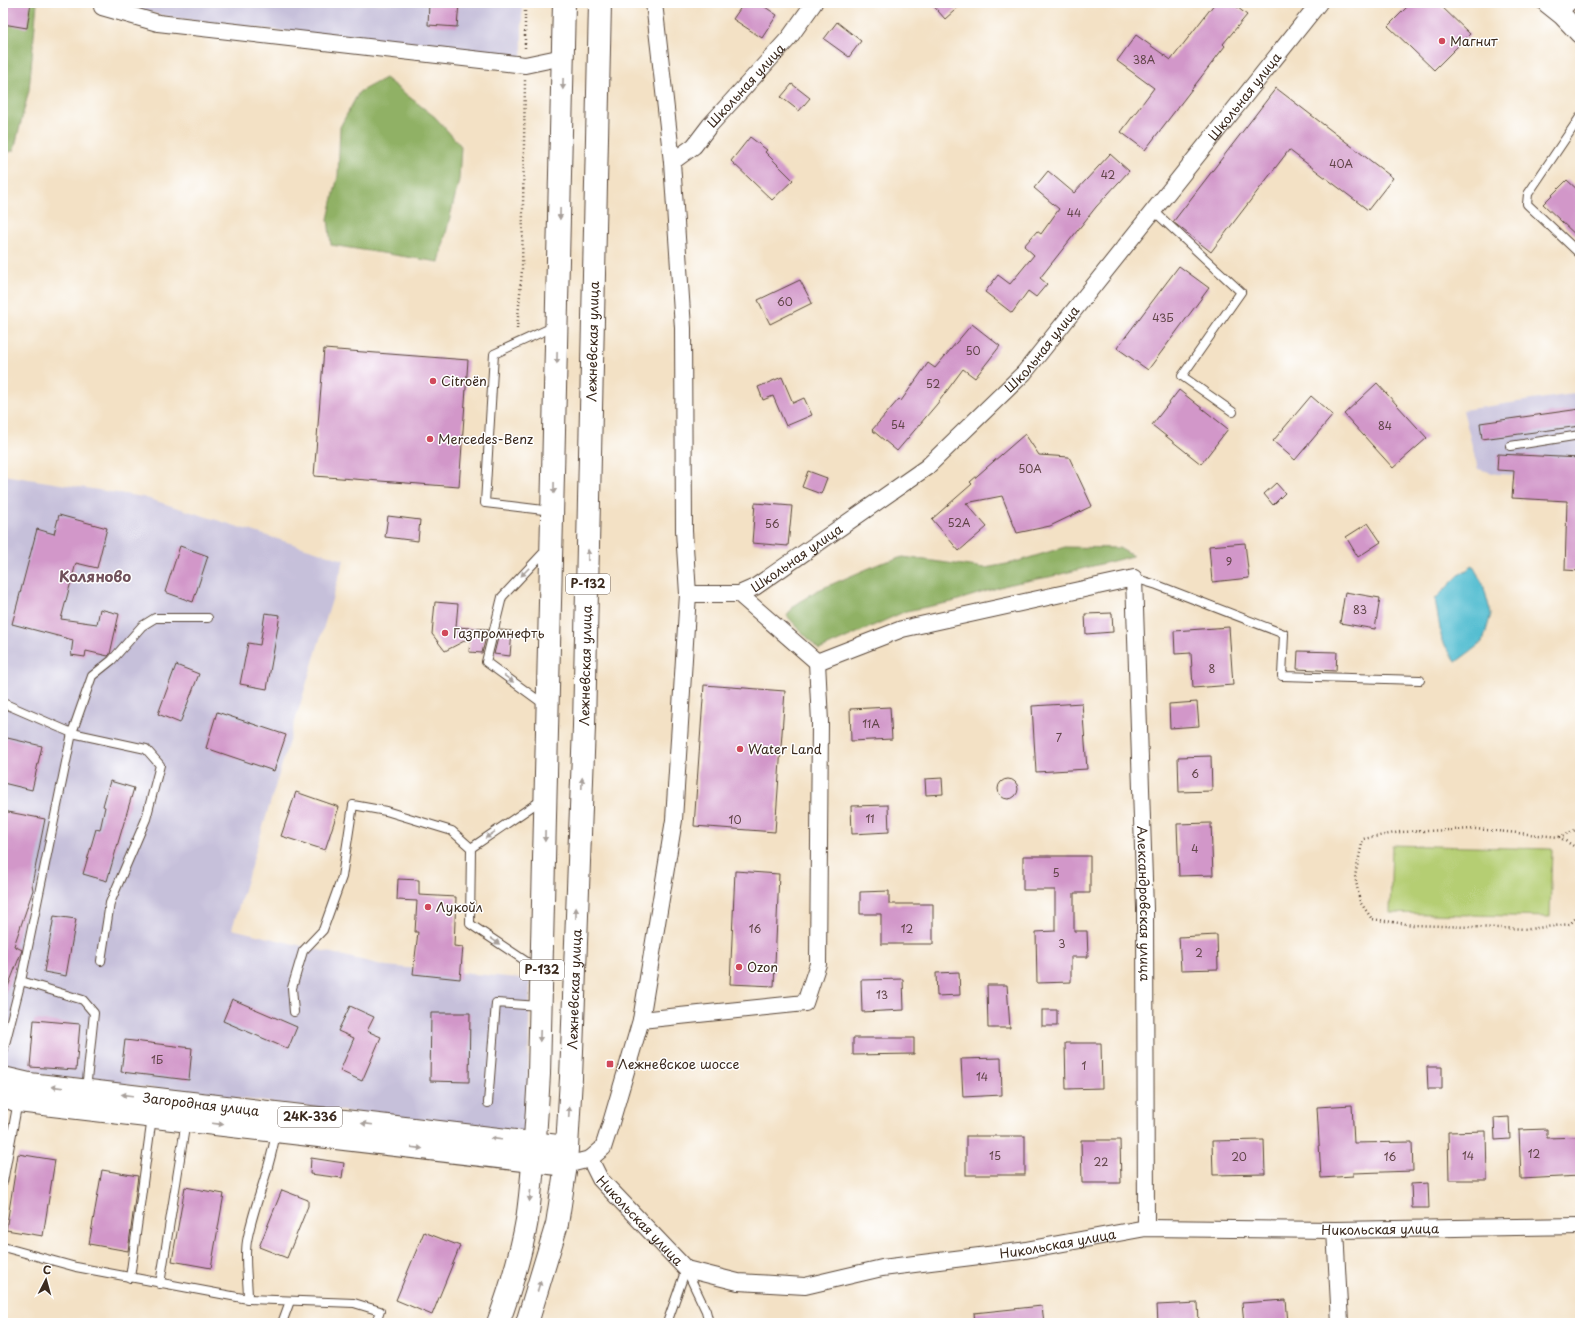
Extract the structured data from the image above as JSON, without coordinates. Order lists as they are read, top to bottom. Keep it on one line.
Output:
{"streets":{"main road":["Лежневская улица","Р-132","Загородная улица","24К-336"],"street":["Школьная улица","Александровская улица","Никольская улица"]},"crossings":[["Лежневская улица","Загородная улица"],["Р-132","Загородная улица"],["Александровская улица","Никольская улица"]],"districts":["Коляново"],"places":{"other":["Магнит","Citroën","Mercedes-Benz","Газпромнефть","Water Land","Лукойл","Ozon"],"transit":["Лежневское шоссе"]},"house_numbers":["38А","40А","42","44","60","43Б","50","52","54","84","50А","52А","56","9","83","8","11А","7","6","11","10","4","5","16","12","3","2","13","1Б","1","14","12","15","14","20","16","22"],"north":"top"}
